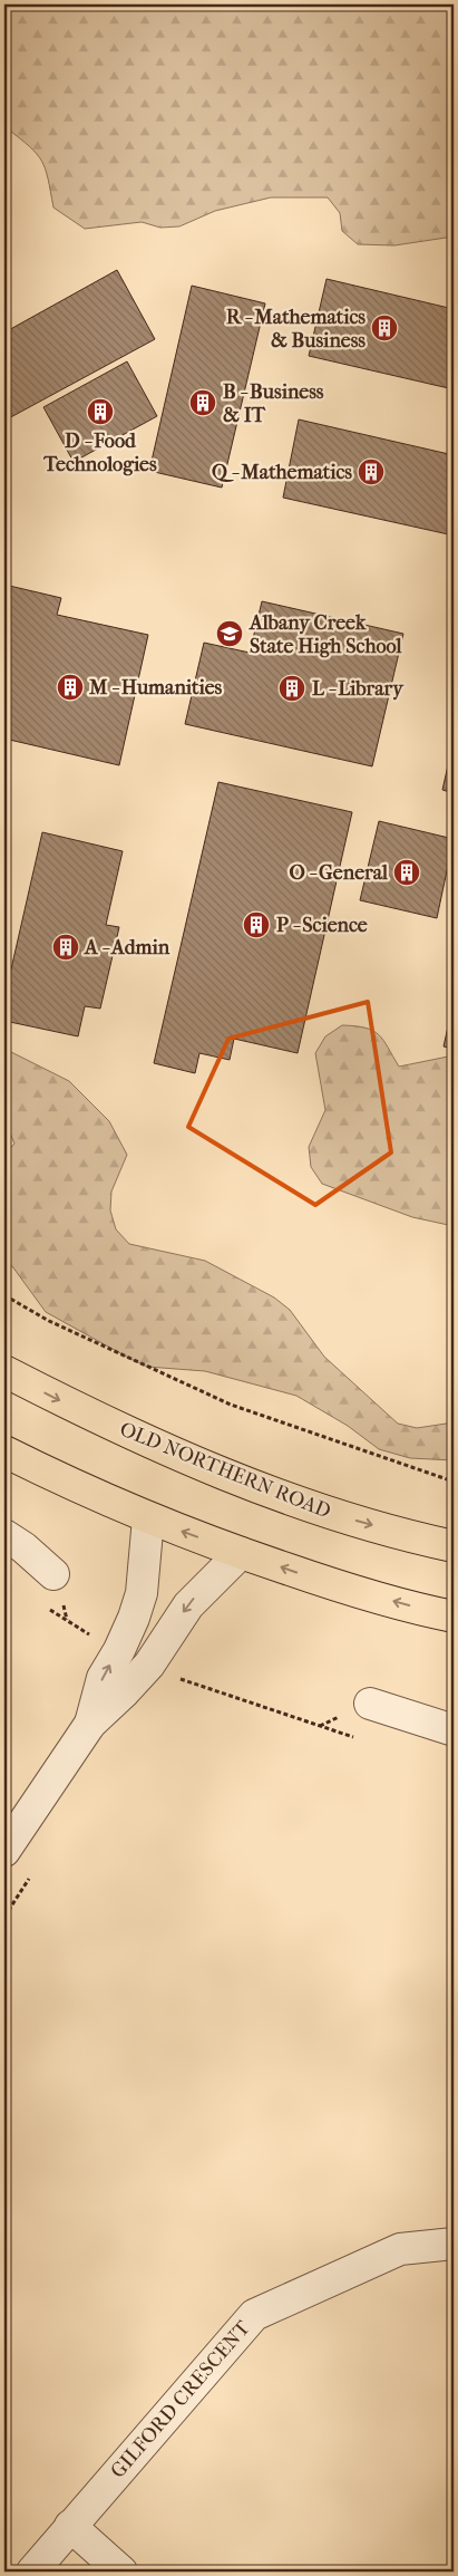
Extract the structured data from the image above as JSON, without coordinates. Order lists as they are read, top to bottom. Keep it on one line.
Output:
{"streets":{"highway":["OLD NORTHERN ROAD"],"street":["GILFORD CRESCENT"]},"places":{"building":["R - Mathematics & Business","B - Business & IT","D - Food Technologies","Q - Mathematics","M - Humanities","L - Library","O - General","P - Science","A - Admin"],"school or university":["Albany Creek State High School"]}}
